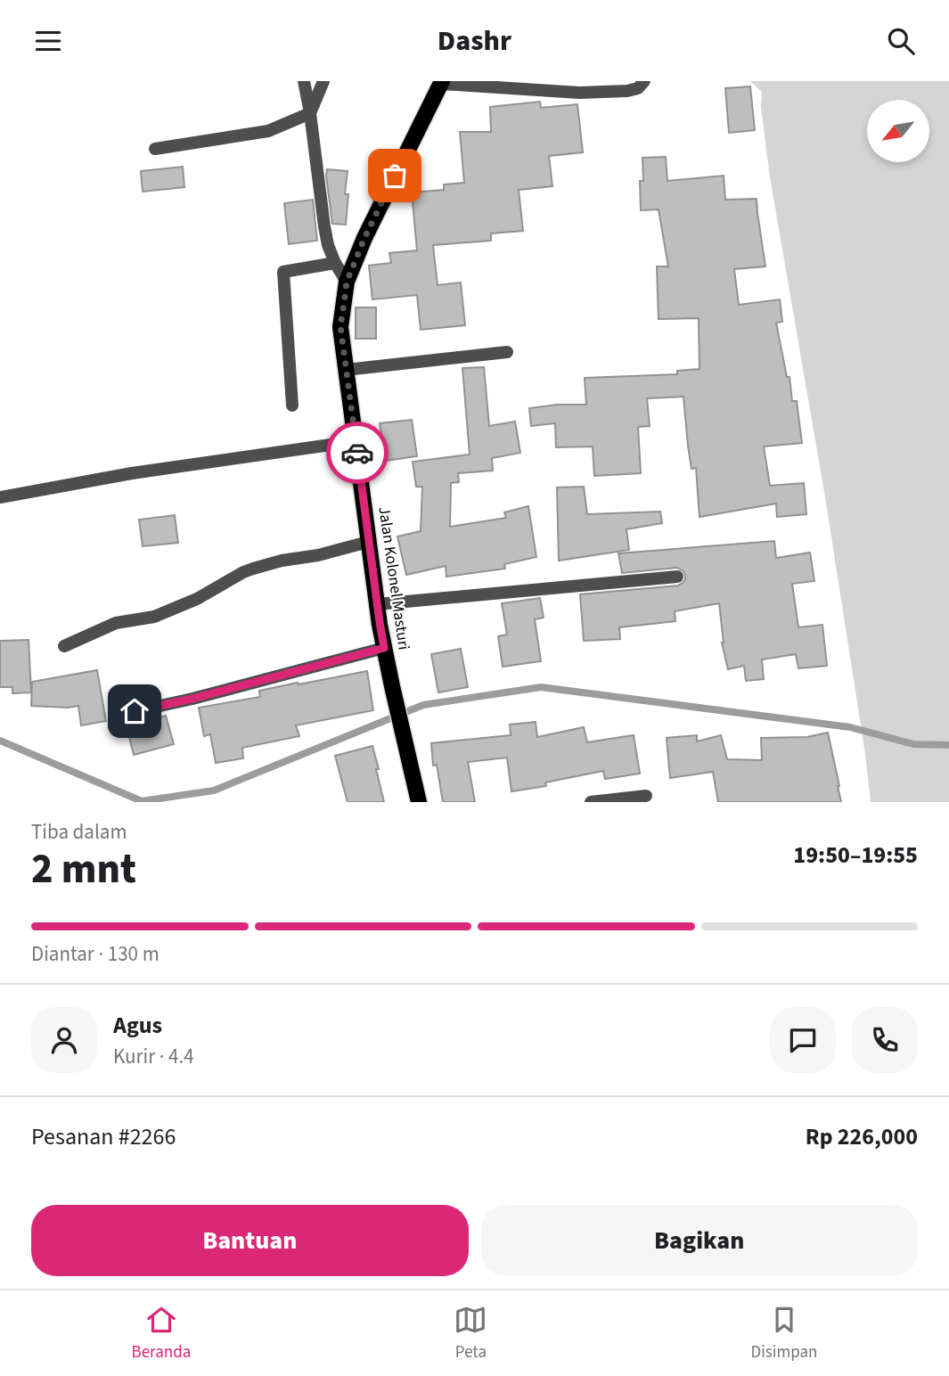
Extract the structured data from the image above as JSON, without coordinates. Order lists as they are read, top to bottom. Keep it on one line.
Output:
{"streets":{"main road":["Jalan Kolonel Masturi"]},"north":"bottom left","page":{"header":"Dashr","heading":["2 mnt","Tiba dalam","19:50–19:55"],"panel":["Agus","Kurir · 4.4","Pesanan #2266","Rp 226,000"],"bar":"Diantar · 130 m","buttons":["Bantuan","Bagikan"],"tabs":["Beranda","Peta","Disimpan"]}}
